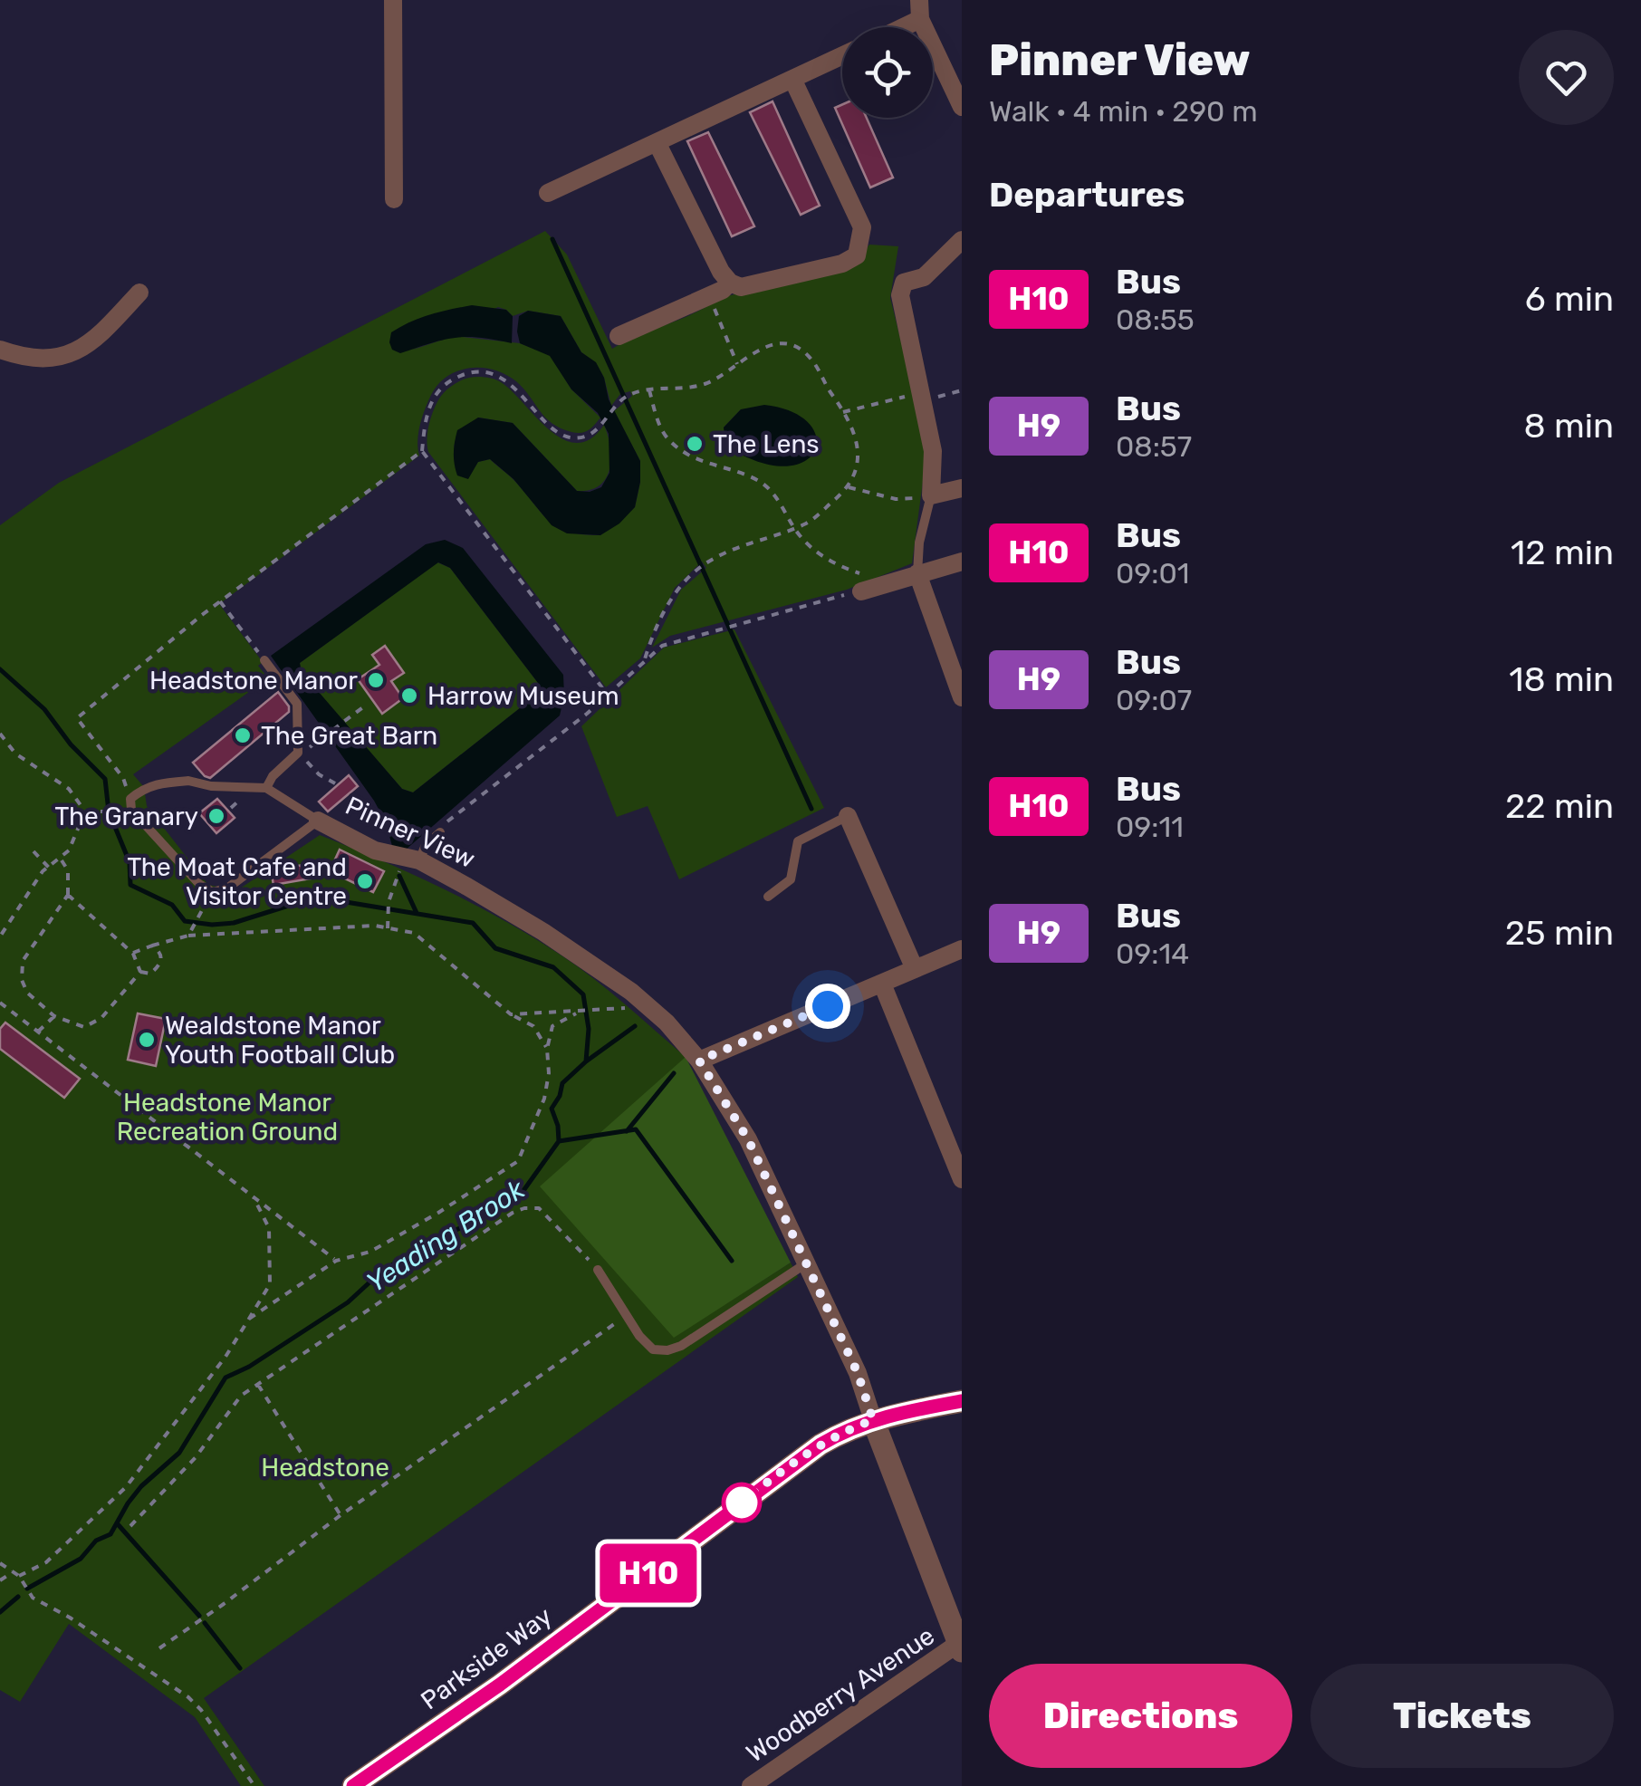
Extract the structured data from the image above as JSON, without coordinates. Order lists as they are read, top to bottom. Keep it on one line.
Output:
{"streets":{"street":["Pinner View","Parkside Way","Woodberry Avenue"]},"crossings":[["Pinner View","Parkside Way"],["Pinner View","Woodberry Avenue"]],"water":["Yeading Brook"],"parks":["Headstone Manor Recreation Ground","Headstone"],"places":["The Lens","Headstone Manor","Harrow Museum","The Great Barn","The Granary","The Moat Cafe and Visitor Centre","Wealdstone Manor Youth Football Club"],"lines":["bus line H10"],"page":{"on_map":"H10","heading":[["Pinner View","Walk · 4 min · 290 m"],"Departures"],"list":[{"mark":"H10","name":"Bus","note":"08:55","value":"6 min"},{"mark":"H9","name":"Bus","note":"08:57","value":"8 min"},{"mark":"H10","name":"Bus","note":"09:01","value":"12 min"},{"mark":"H9","name":"Bus","note":"09:07","value":"18 min"},{"mark":"H10","name":"Bus","note":"09:11","value":"22 min"},{"mark":"H9","name":"Bus","note":"09:14","value":"25 min"}],"buttons":["Directions","Tickets"]}}
